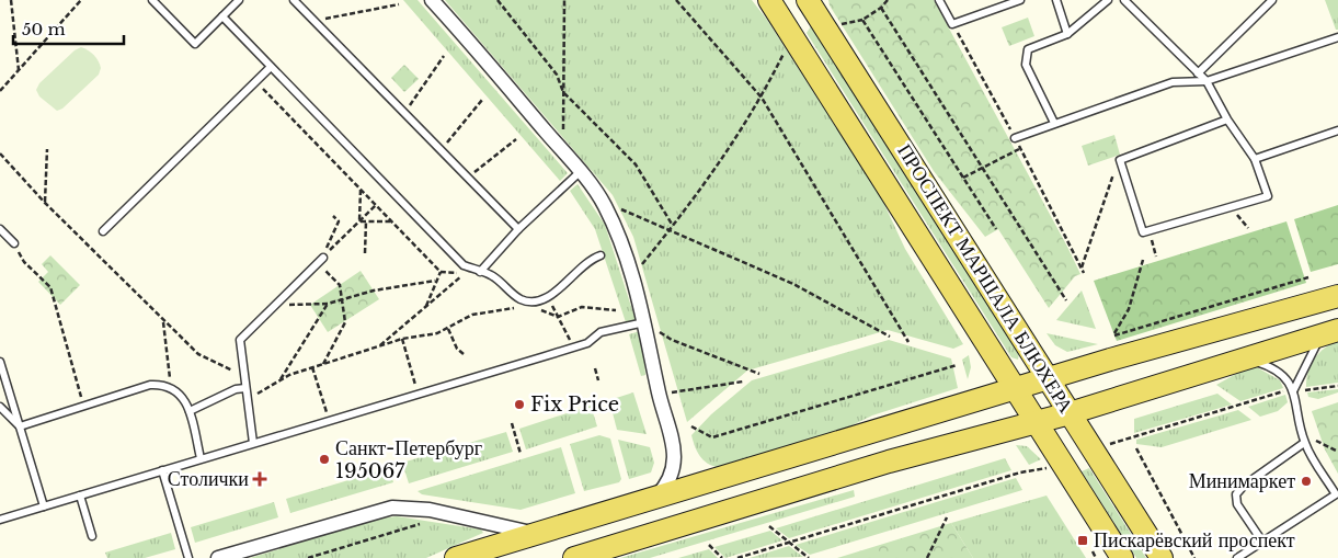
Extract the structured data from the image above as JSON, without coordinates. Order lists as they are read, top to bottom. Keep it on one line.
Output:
{"streets":{"main road":["ПРОСПЕКТ МАРШАЛА БЛЮХЕРА"]},"places":{"other":["Fix Price","Санкт-Петербург 195067","Минимаркет"],"health":["Столички"],"transit":["Пискарёвский проспект"]},"scale_bar":"50 m"}
